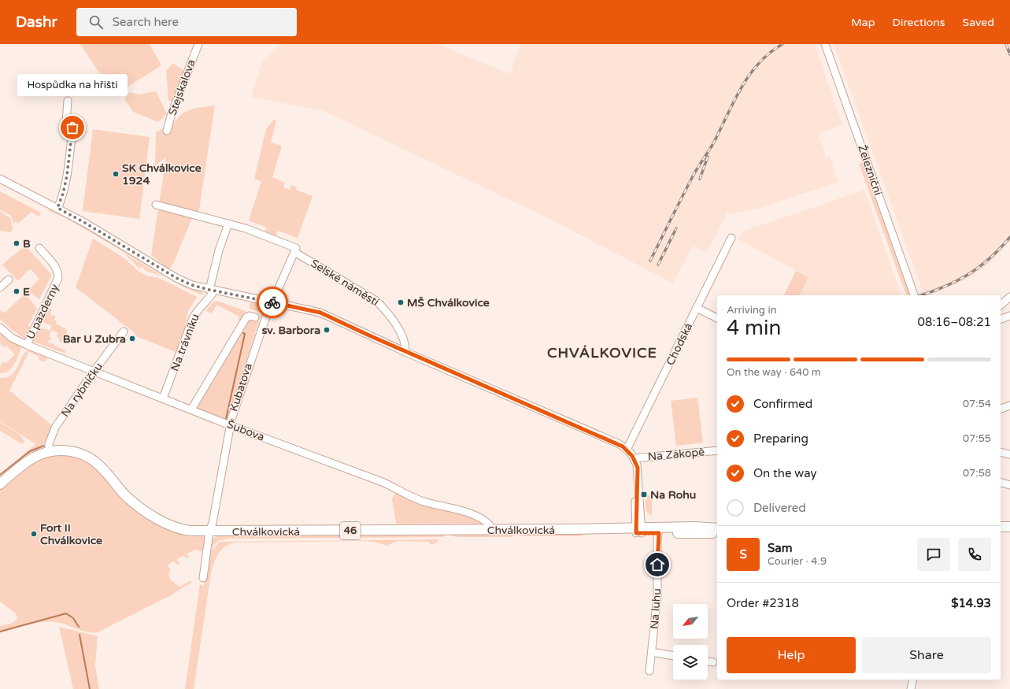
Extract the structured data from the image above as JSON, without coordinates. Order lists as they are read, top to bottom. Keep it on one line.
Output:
{"streets":{"main road":["Chválkovická","46"],"street":["Stejskalova","Železniční","Selské náměstí","U pazderny","Na trávníku","Chodská","Kubatova","Na rybníčku","Šubova","Na Zákopě","Na luhu"]},"crossings":[["Selské náměstí","Kubatova"],["U pazderny","Šubova"],["Na trávníku","Šubova"],["Kubatova","Šubova"],["Kubatova","Chválkovická"],["Na rybníčku","Šubova"],["Na rybníčku","Chválkovická"],["Šubova","Chválkovická"],["Chválkovická","Na luhu"]],"districts":["CHVÁLKOVICE"],"places":{"other":["Hospůdka na hřišti","SK Chválkovice 1924","B","E","MŠ Chválkovice","sv. Barbora","Bar U Zubra","Fort II Chválkovice"],"transit":["Na Rohu"]},"north":"bottom left","page":{"header":"Dashr","search":"Search here","nav":["Map","Directions","Saved"],"bubble":"Hospůdka na hřišti","heading":["4 min","Arriving in","08:16–08:21"],"panel":["Sam","Courier · 4.9","Order #2318","$14.93"],"bar":"On the way · 640 m","list":[["Confirmed","07:54"],["Preparing","07:55"],["On the way","07:58"],"Delivered"],"round":"S","buttons":["Help","Share"]}}
